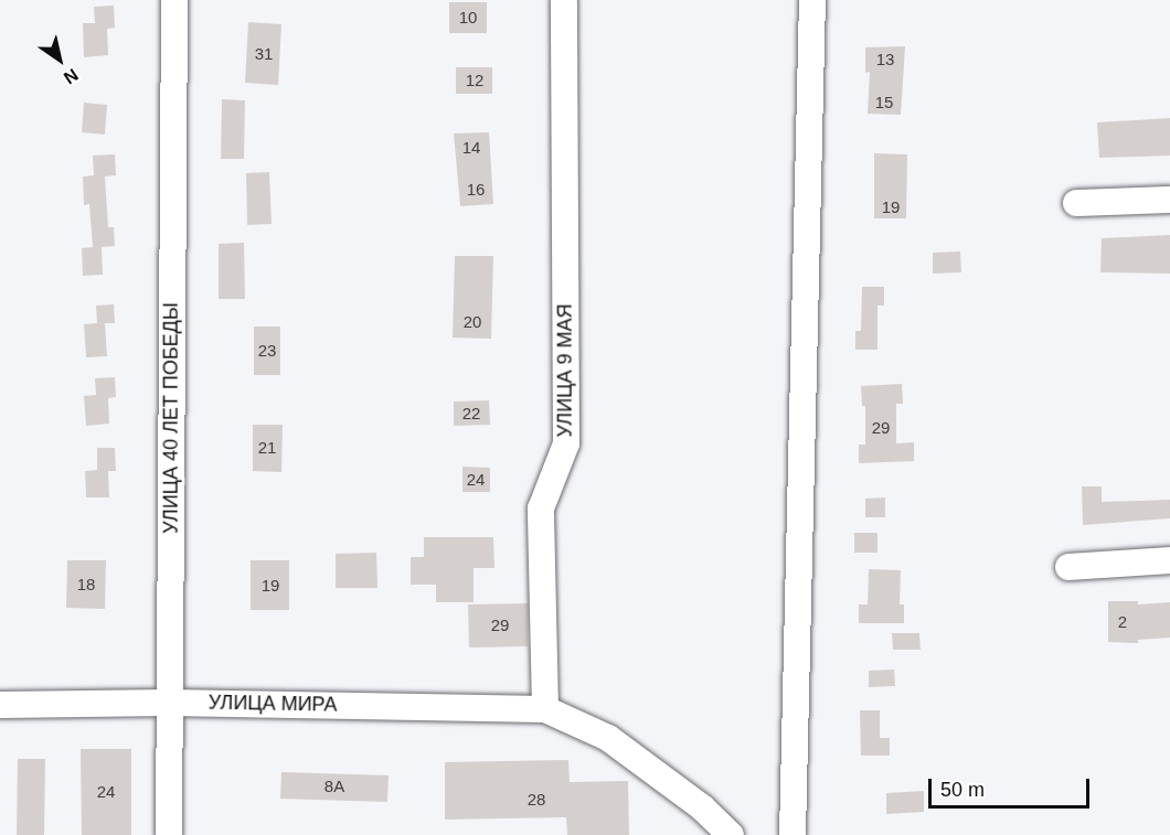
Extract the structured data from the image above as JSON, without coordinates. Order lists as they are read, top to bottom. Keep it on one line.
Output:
{"streets":{"street":["УЛИЦА 9 МАЯ","УЛИЦА 40 ЛЕТ ПОБЕДЫ","УЛИЦА МИРА"]},"crossings":[["УЛИЦА 9 МАЯ","УЛИЦА МИРА"],["УЛИЦА 40 ЛЕТ ПОБЕДЫ","УЛИЦА МИРА"]],"house_numbers":["10","31","13","12","15","14","16","19","20","23","22","29","21","24","18","19","2","29","8А","24","28"],"scale_bar":"50 m","north":"bottom right"}
